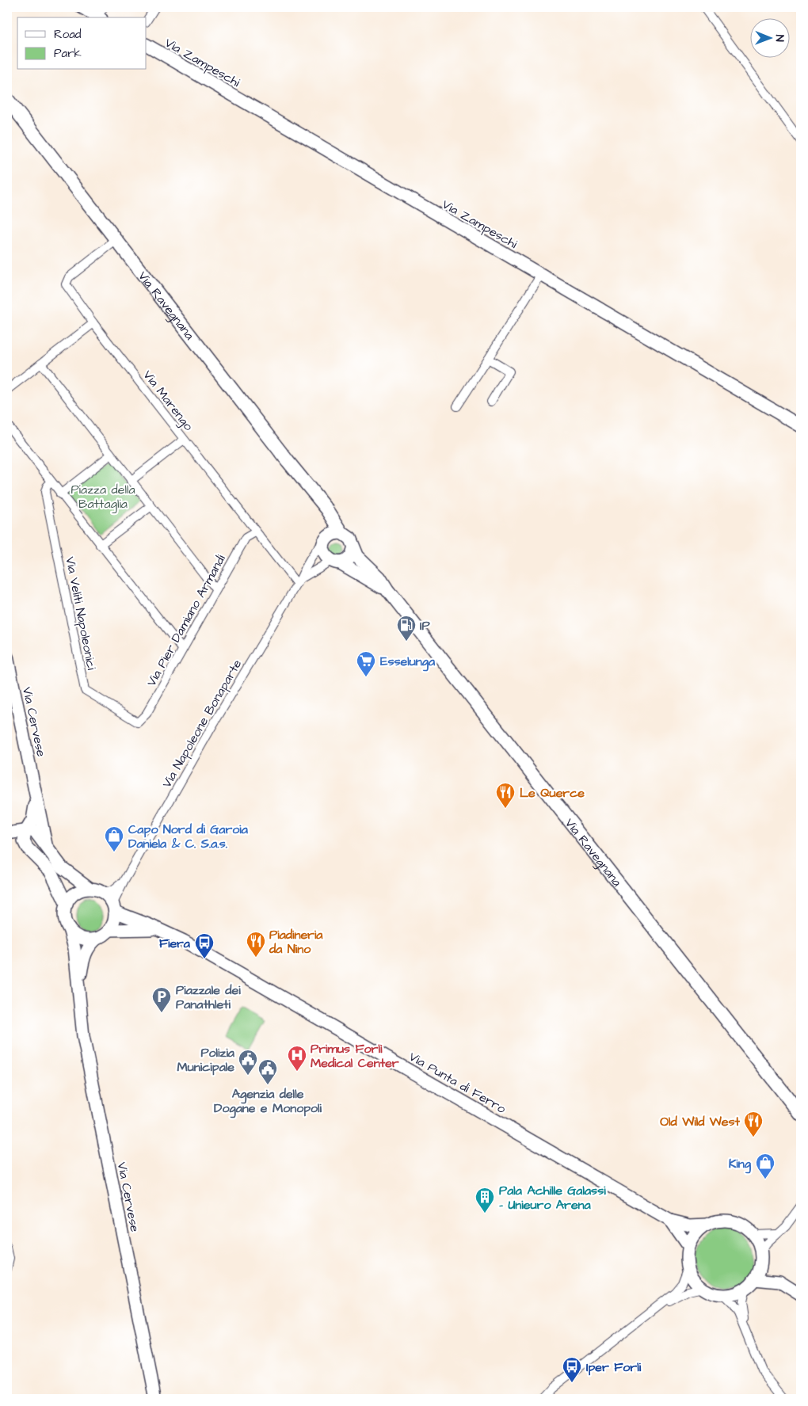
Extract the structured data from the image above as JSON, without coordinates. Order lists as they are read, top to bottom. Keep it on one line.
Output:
{"streets":{"main road":["Via Ravegnana"],"street":["Via Zampeschi","Via Marengo","Via Veliti Napoleonici","Via Pier Damiano Armandi","Via Cervese","Via Napoleone Bonaparte","Via Punta di Ferro"]},"crossings":[["Via Ravegnana","Via Marengo"],["Via Ravegnana","Via Napoleone Bonaparte"],["Via Marengo","Via Pier Damiano Armandi"],["Via Marengo","Via Napoleone Bonaparte"],["Via Veliti Napoleonici","Via Pier Damiano Armandi"],["Via Cervese","Via Napoleone Bonaparte"],["Via Cervese","Via Punta di Ferro"],["Via Napoleone Bonaparte","Via Punta di Ferro"]],"parks":["Piazza della Battaglia"],"places":{"fuel station":["IP"],"supermarket":["Esselunga"],"restaurant":["Le Querce","Piadineria da Nino","Old Wild West"],"shop":["Capo Nord di Garoia Daniela & C. S.a.s.","King"],"bus stop":["Fiera","Iper Forli"],"parking":["Piazzale dei Panathleti"],"hospital":["Primus Forlì Medical Center"],"public building":["Polizia Municipale","Agenzia delle Dogane e Monopoli"],"building":["Pala Achille Galassi - Unieuro Arena"]},"legend":["Road","Park"],"north":"right"}
